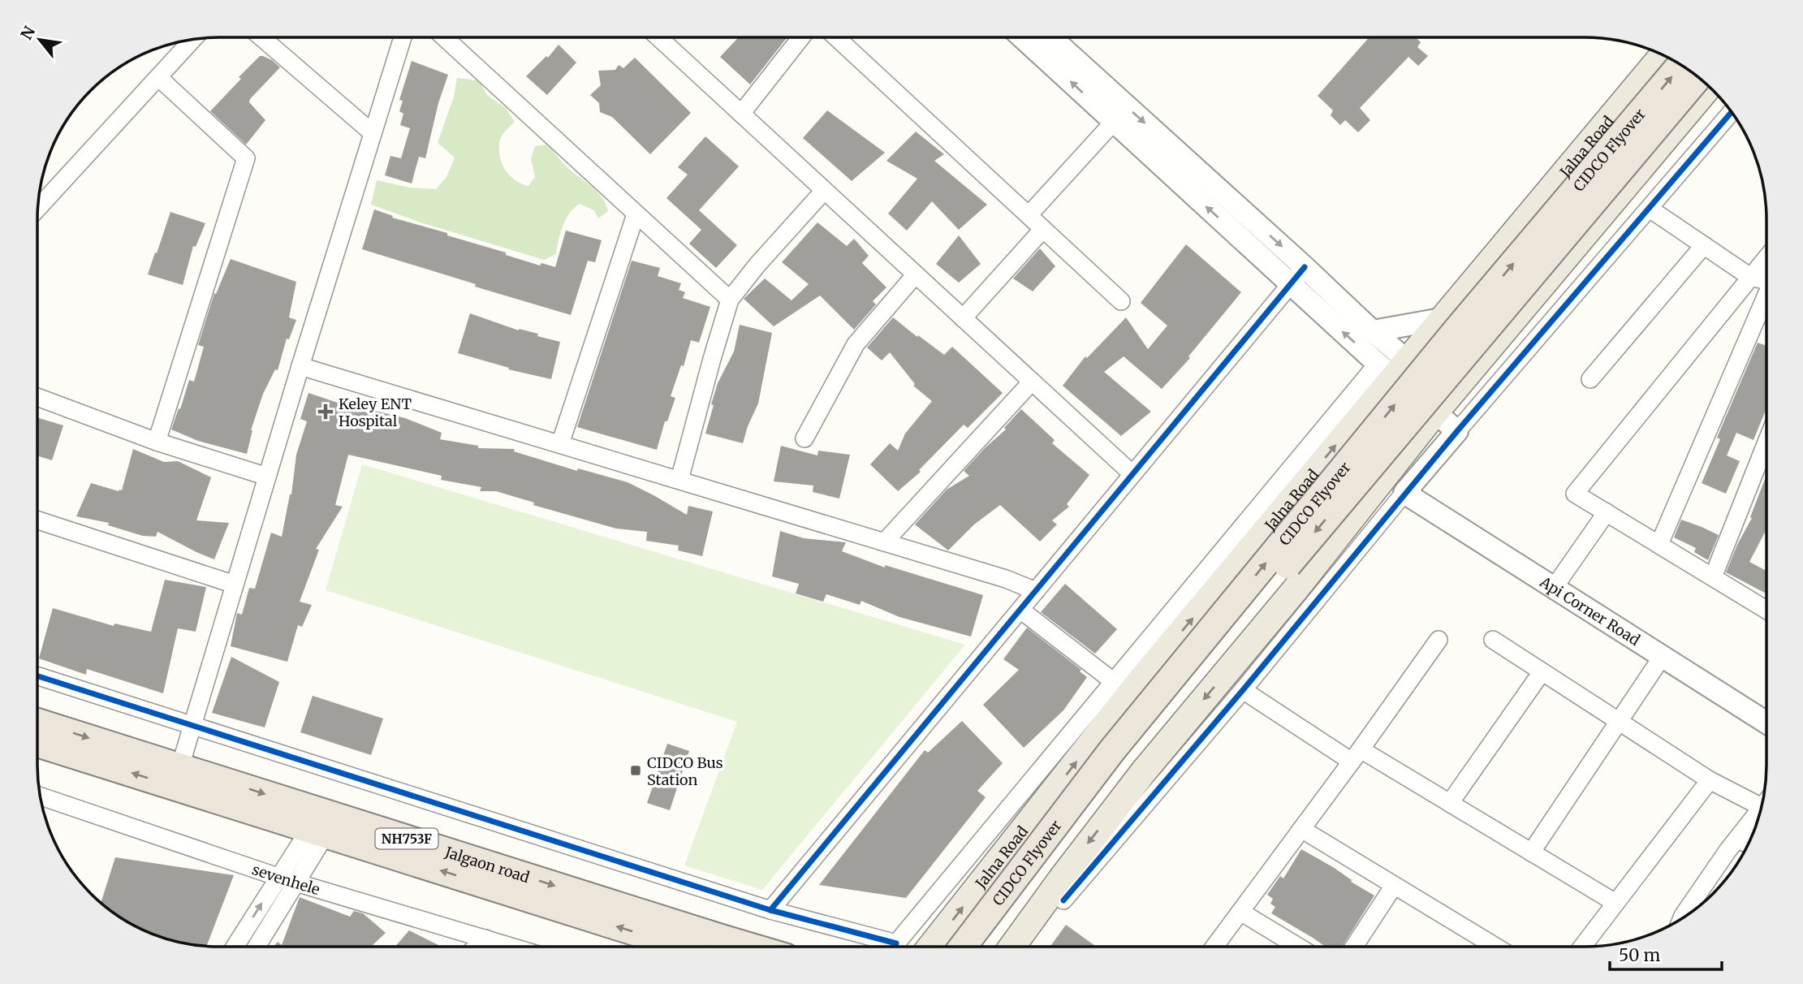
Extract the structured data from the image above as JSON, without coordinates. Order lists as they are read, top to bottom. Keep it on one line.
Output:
{"streets":{"highway":["CIDCO Flyover","NH753F","Jalgaon road"],"main road":["Jalna Road"],"street":["Api Corner Road","sevenhele"]},"places":{"health":["Keley ENT Hospital"],"transit":["CIDCO Bus Station"]},"scale_bar":"50 m","north":"top left"}
